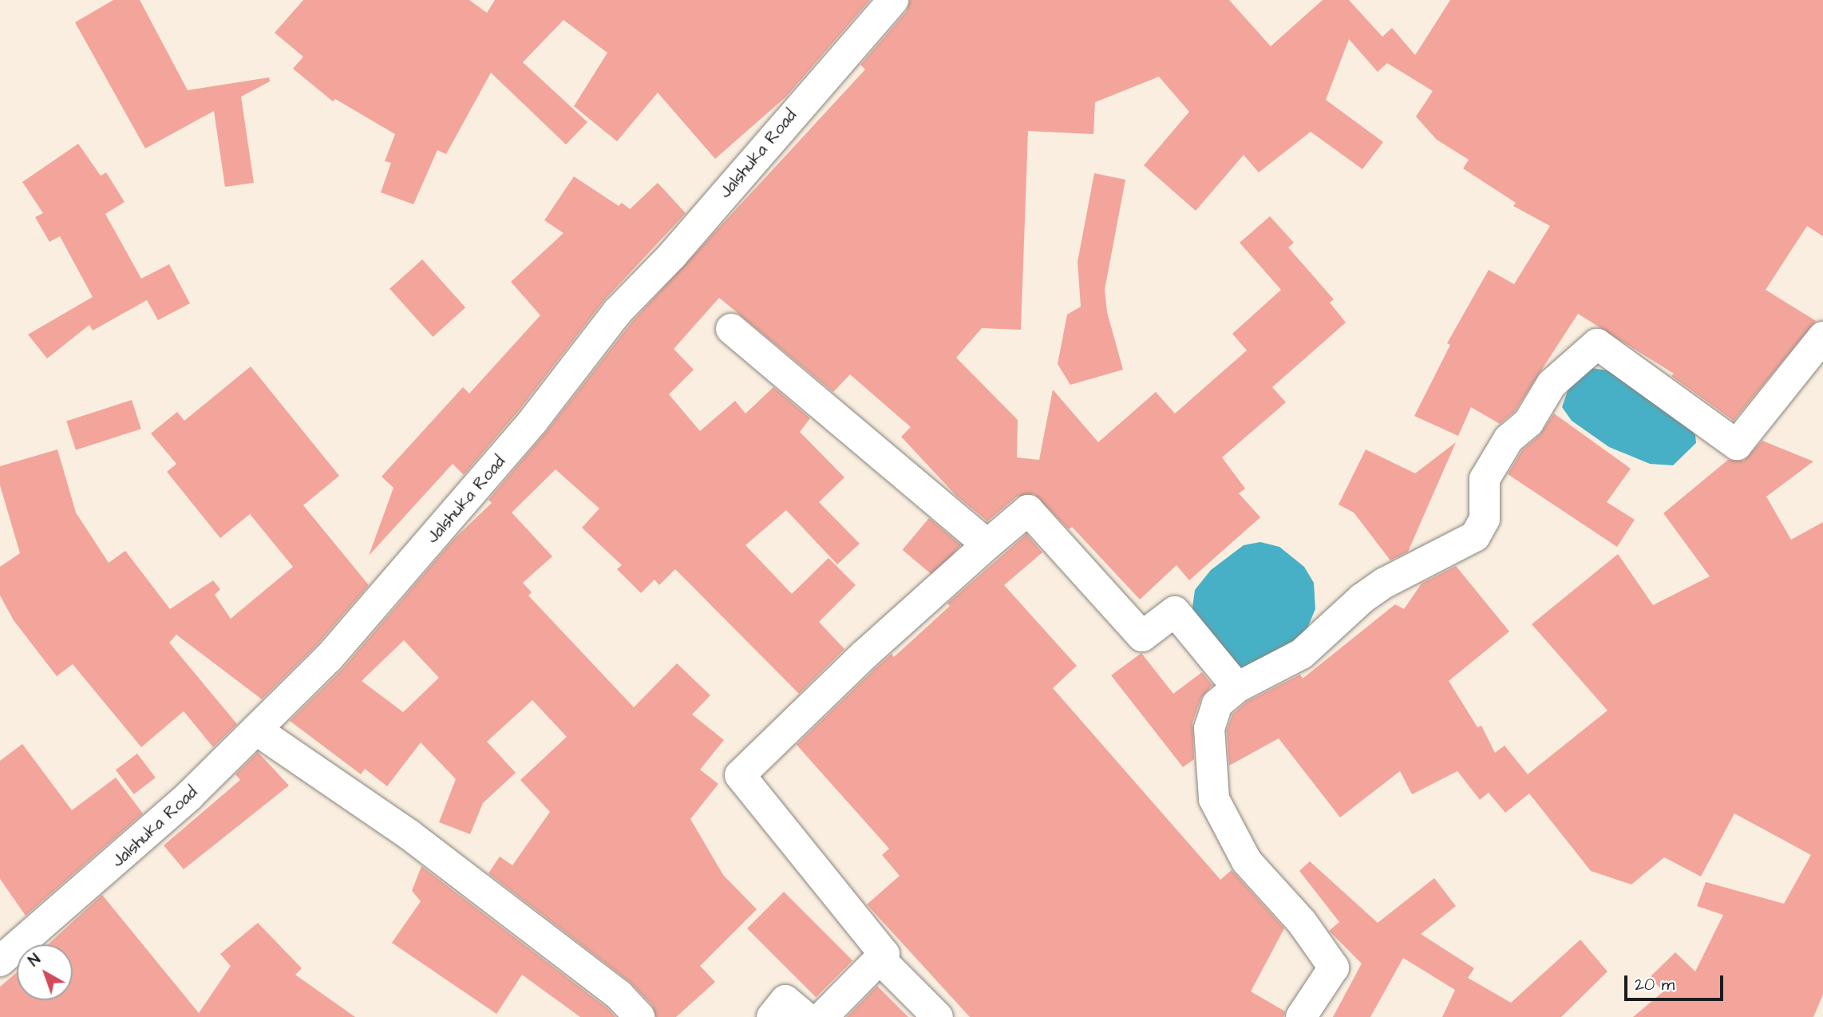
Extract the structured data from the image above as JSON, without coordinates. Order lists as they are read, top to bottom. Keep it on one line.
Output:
{"streets":{"street":["Jalshuka Road"]},"scale_bar":"20 m","north":"top left"}
